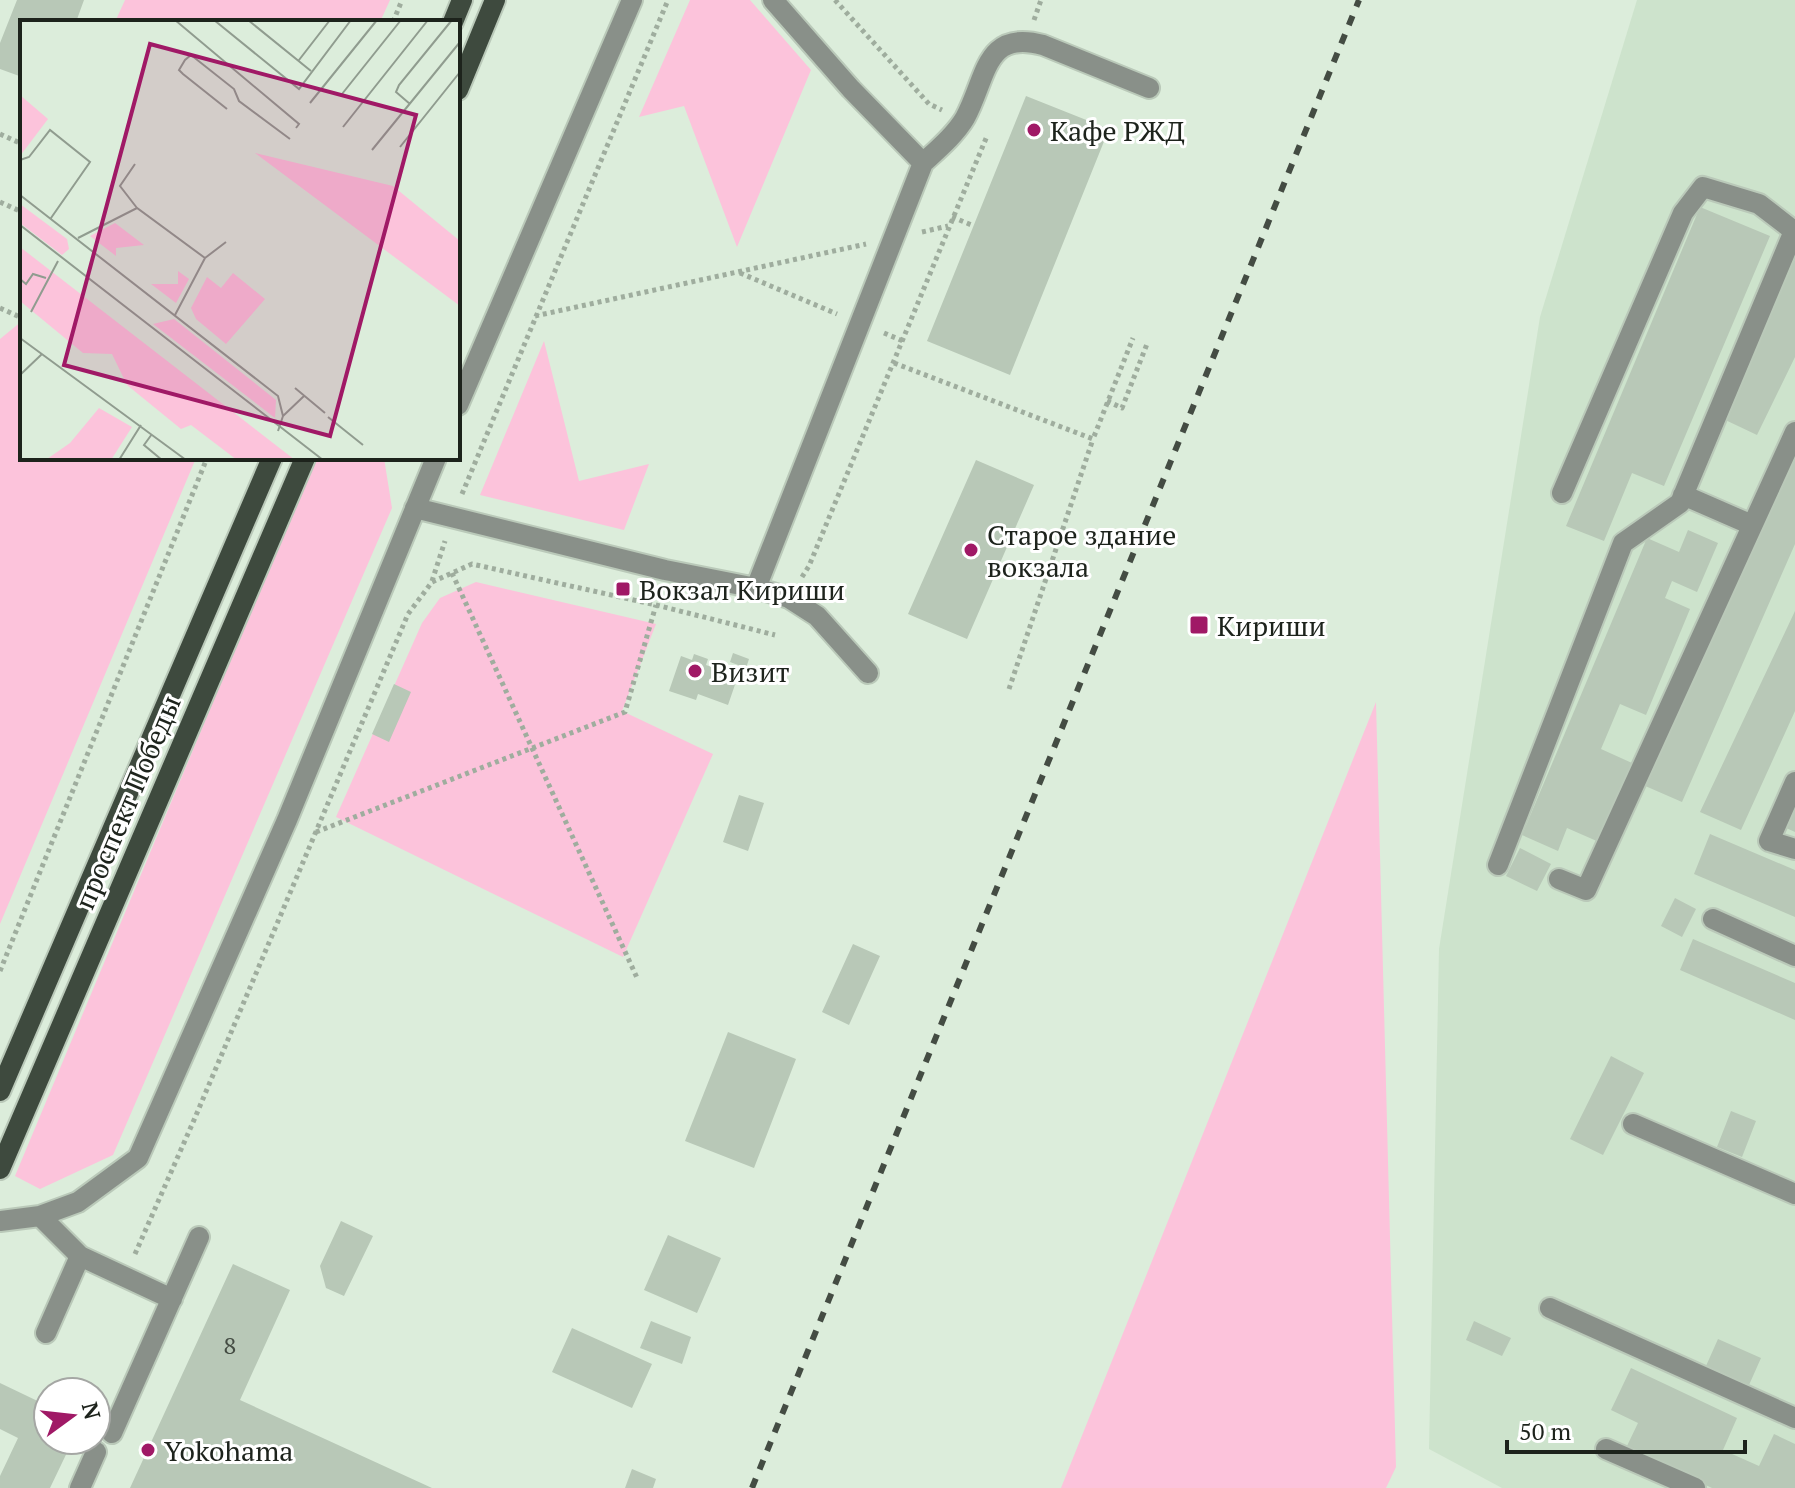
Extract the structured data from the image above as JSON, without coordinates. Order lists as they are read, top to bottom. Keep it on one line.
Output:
{"streets":{"main road":["проспект Победы"]},"places":{"other":["Кафе РЖД","Старое здание вокзала","Визит","Yokohama"],"transit":["Вокзал Кириши","Кириши"]},"house_numbers":["8"],"scale_bar":"50 m","north":"right"}
